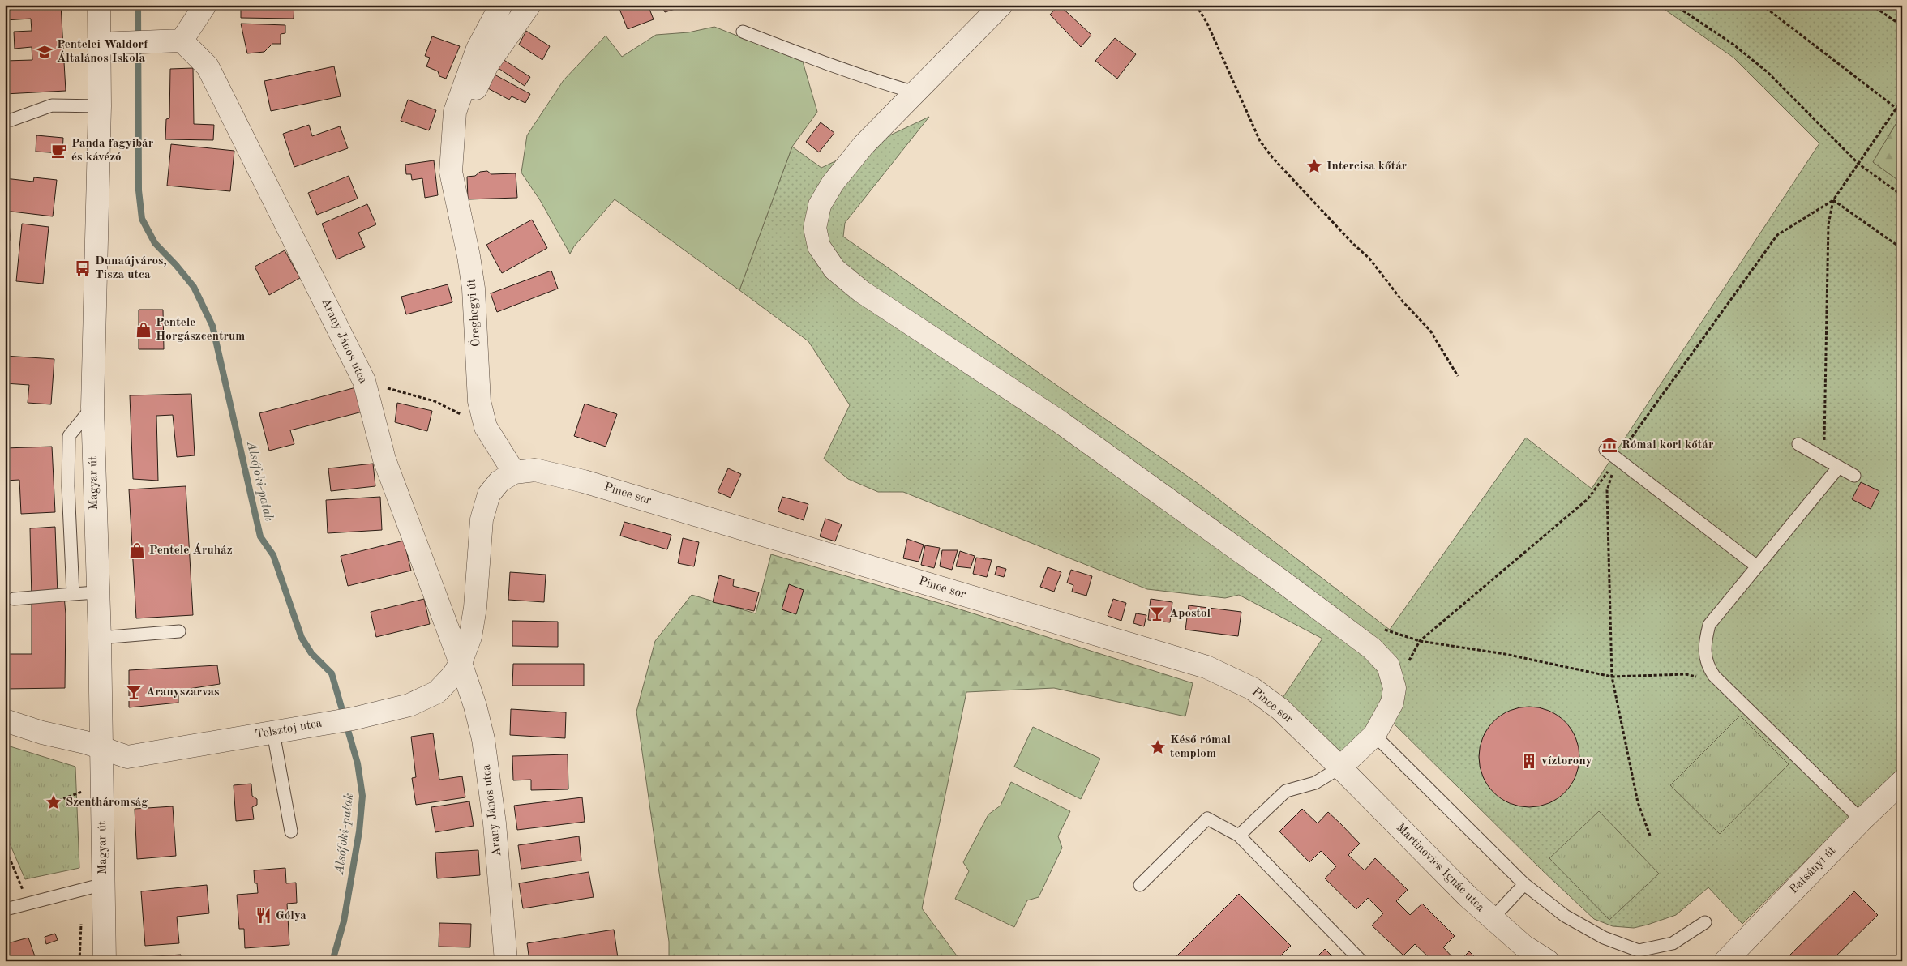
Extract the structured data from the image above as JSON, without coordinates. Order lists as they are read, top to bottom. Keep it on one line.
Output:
{"streets":{"street":["Öreghegyi út","Arany János utca","Magyar út","Pince sor","Tolsztoj utca","Martinovics Ignác utca","Batsányi út"]},"crossings":[["Öreghegyi út","Pince sor"],["Arany János utca","Tolsztoj utca"],["Magyar út","Tolsztoj utca"],["Pince sor","Martinovics Ignác utca"]],"water":["Alsófoki-patak"],"places":{"school or university":["Pentelei Waldorf Általános Iskola"],"cafe":["Panda fagyibár és kávézó"],"place":["Intercisa kőtár","Késő római templom","Szentháromság"],"bus stop":["Dunaújváros, Tisza utca"],"shop":["Pentele Horgászcentrum","Pentele Áruház"],"museum":["Római kori kőtár"],"bar":["Apostol","Aranyszarvas"],"building":["víztorony"],"restaurant":["Gólya"]}}
